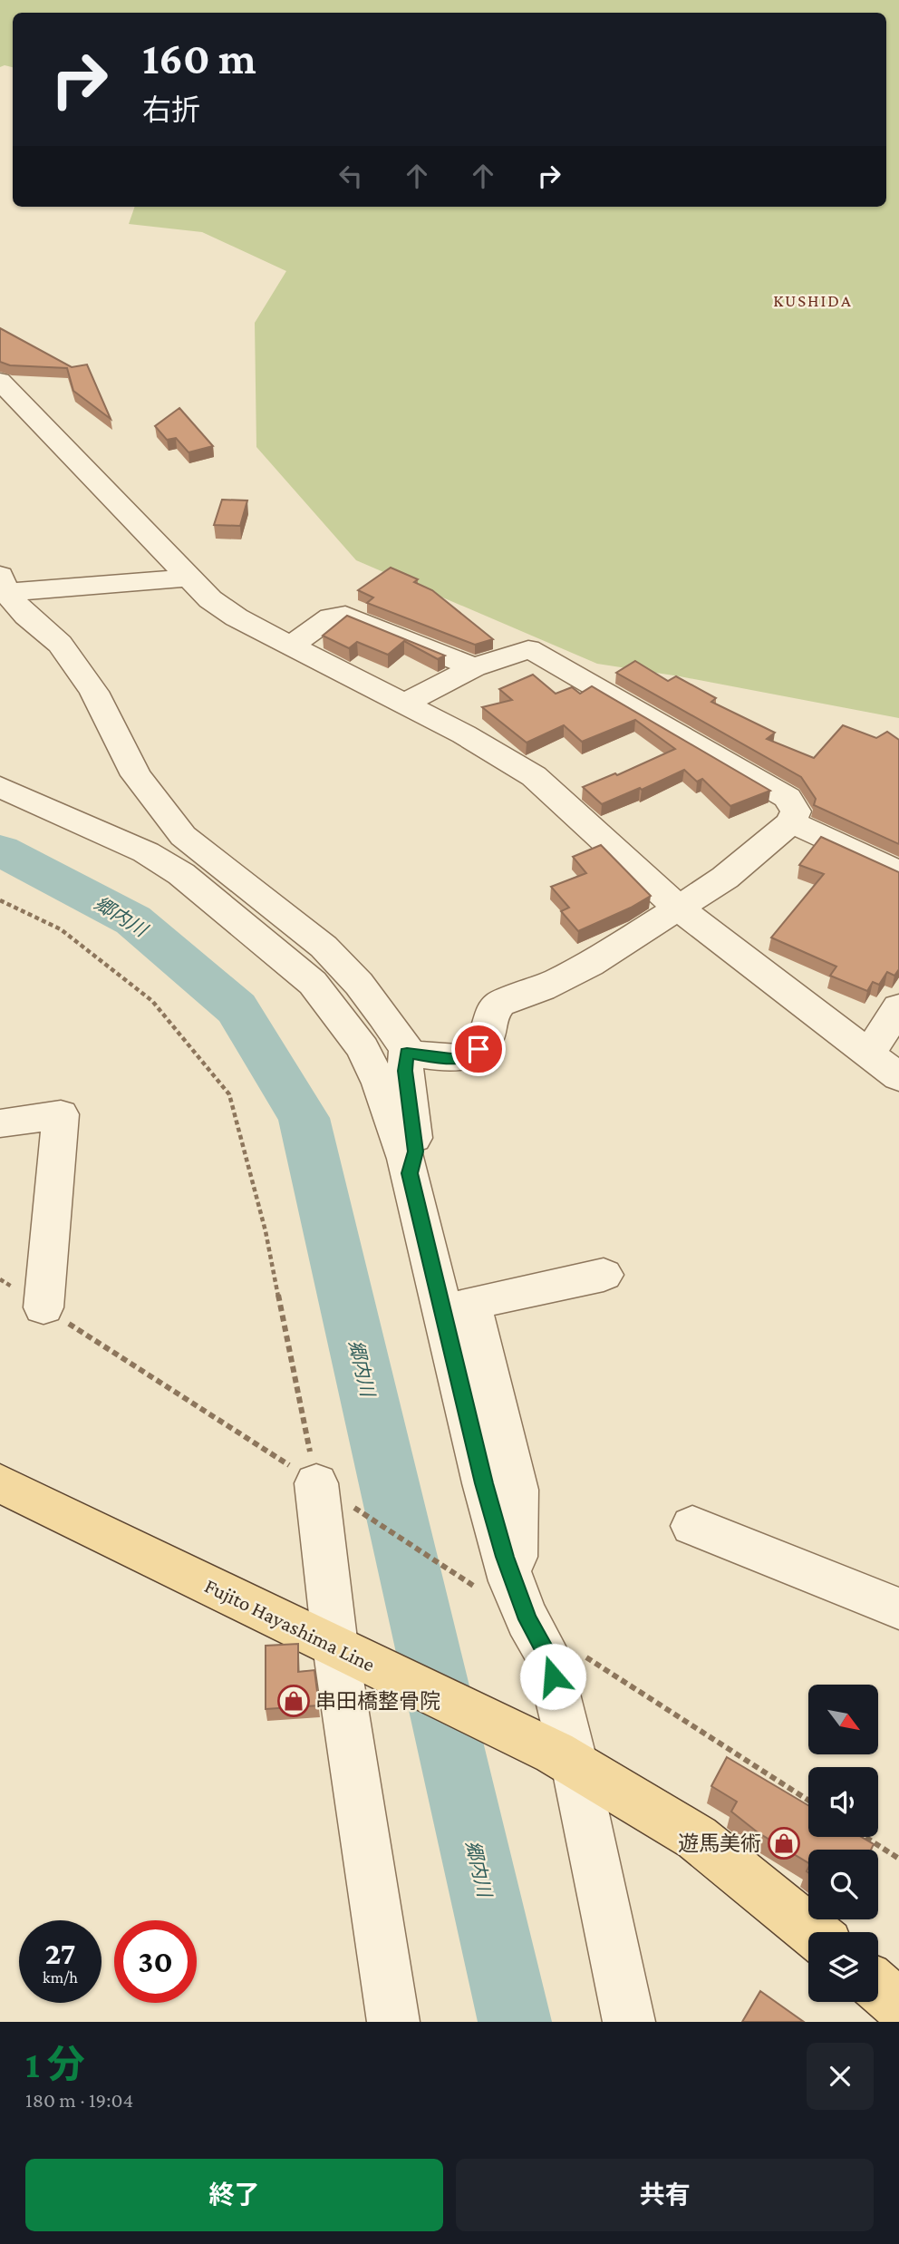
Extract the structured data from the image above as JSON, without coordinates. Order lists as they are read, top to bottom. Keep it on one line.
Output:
{"streets":{"main road":["Fujito Hayashima Line"]},"districts":["KUSHIDA"],"water":["郷内川"],"places":{"shop":["串田橋整骨院","遊馬美術"]},"north":"bottom right","page":{"turn":["160 m","右折"],"speed":"27 km/h","limit":"30","heading":["1 分","180 m · 19:04"],"buttons":["終了","共有"]}}
